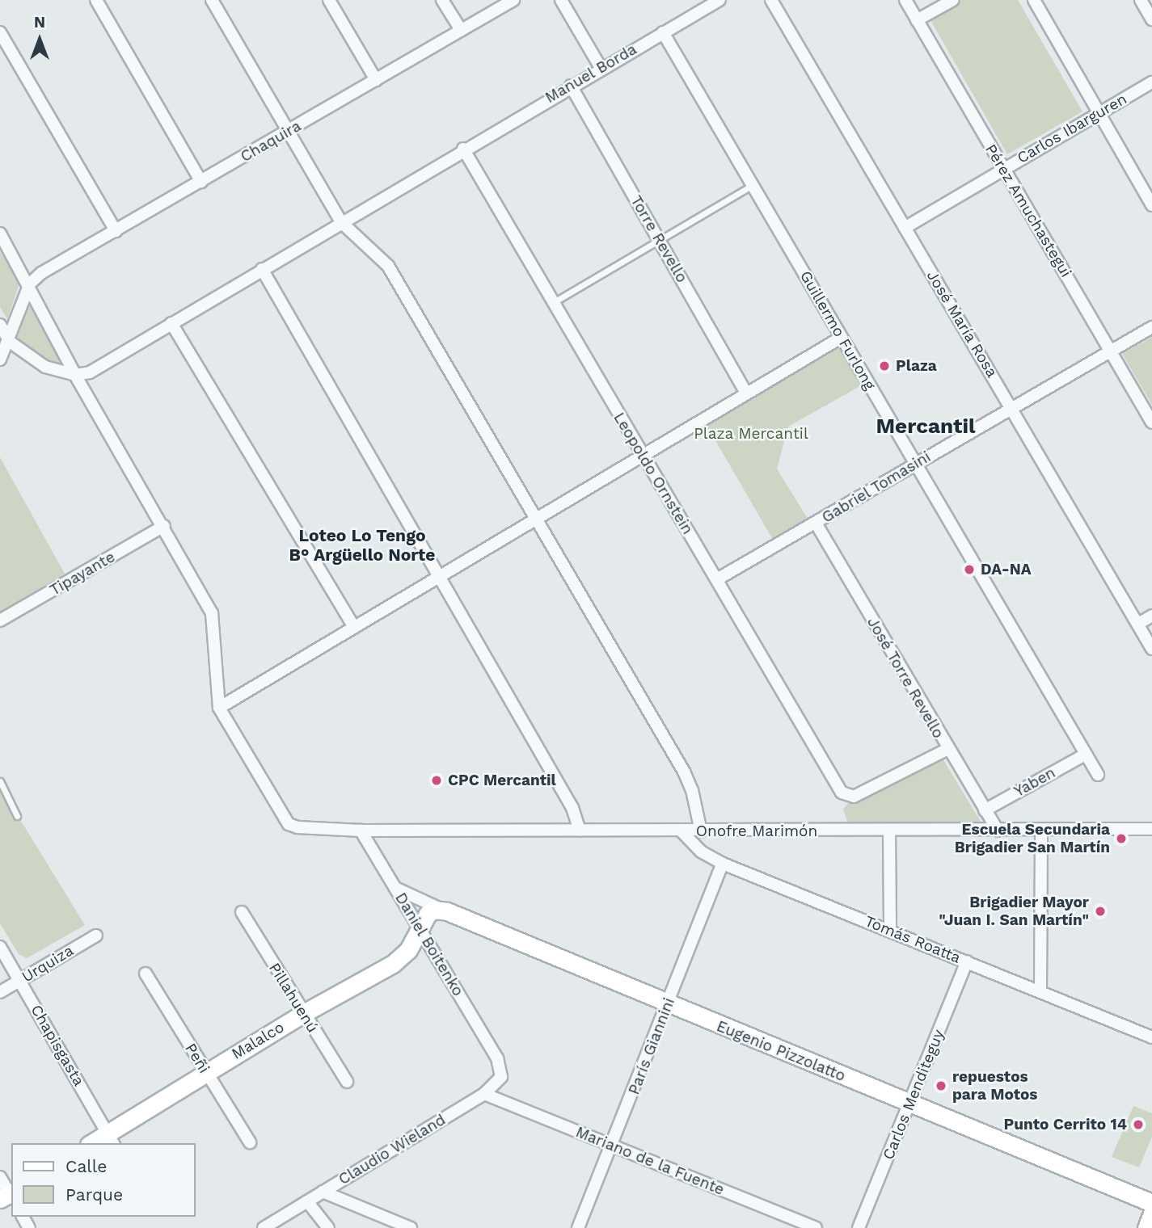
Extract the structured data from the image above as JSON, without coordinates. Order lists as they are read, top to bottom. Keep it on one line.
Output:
{"streets":{"main road":["Malalco","Eugenio Pizzolatto"],"street":["Manuel Borda","Carlos Ibarguren","Chaquira","Pérez Amuchastegui","Torre Revello","José María Rosa","Guillermo Furlong","Leopoldo Ornstein","Gabriel Tomasini","Tipayante","José Torre Revello","Yaben","Onofre Marimón","Tomás Roatta","Daniel Boitenko","Urquiza","Pillahuenú","Chapisgasta","París Giannini","Peñi","Carlos Menditeguy","Claudio Wieland","Mariano de la Fuente"]},"crossings":[["Manuel Borda","Torre Revello"],["Manuel Borda","Guillermo Furlong"],["Manuel Borda","Leopoldo Ornstein"],["Carlos Ibarguren","Pérez Amuchastegui"],["Carlos Ibarguren","José María Rosa"],["Pérez Amuchastegui","Gabriel Tomasini"],["José María Rosa","Gabriel Tomasini"],["Guillermo Furlong","Gabriel Tomasini"],["Guillermo Furlong","Yaben"],["Leopoldo Ornstein","Gabriel Tomasini"],["Leopoldo Ornstein","José Torre Revello"],["Gabriel Tomasini","José Torre Revello"],["José Torre Revello","Yaben"],["José Torre Revello","Onofre Marimón"],["Onofre Marimón","Tomás Roatta"],["Onofre Marimón","Daniel Boitenko"],["Tomás Roatta","París Giannini"],["Tomás Roatta","Carlos Menditeguy"],["Daniel Boitenko","Malalco"],["Daniel Boitenko","Claudio Wieland"],["Urquiza","Chapisgasta"],["Pillahuenú","Malalco"],["Malalco","Chapisgasta"],["Malalco","Peñi"],["París Giannini","Eugenio Pizzolatto"],["París Giannini","Mariano de la Fuente"],["Eugenio Pizzolatto","Carlos Menditeguy"],["Claudio Wieland","Mariano de la Fuente"]],"districts":["Mercantil","Loteo Lo Tengo B° Argüello Norte"],"parks":["Plaza Mercantil"],"places":["Plaza","DA-NA","CPC Mercantil","Escuela Secundaria Brigadier San Martín","Brigadier Mayor \"Juan I. San Martín\"","repuestos para Motos","Punto Cerrito 14"],"legend":["Calle","Parque"],"north":"top"}
